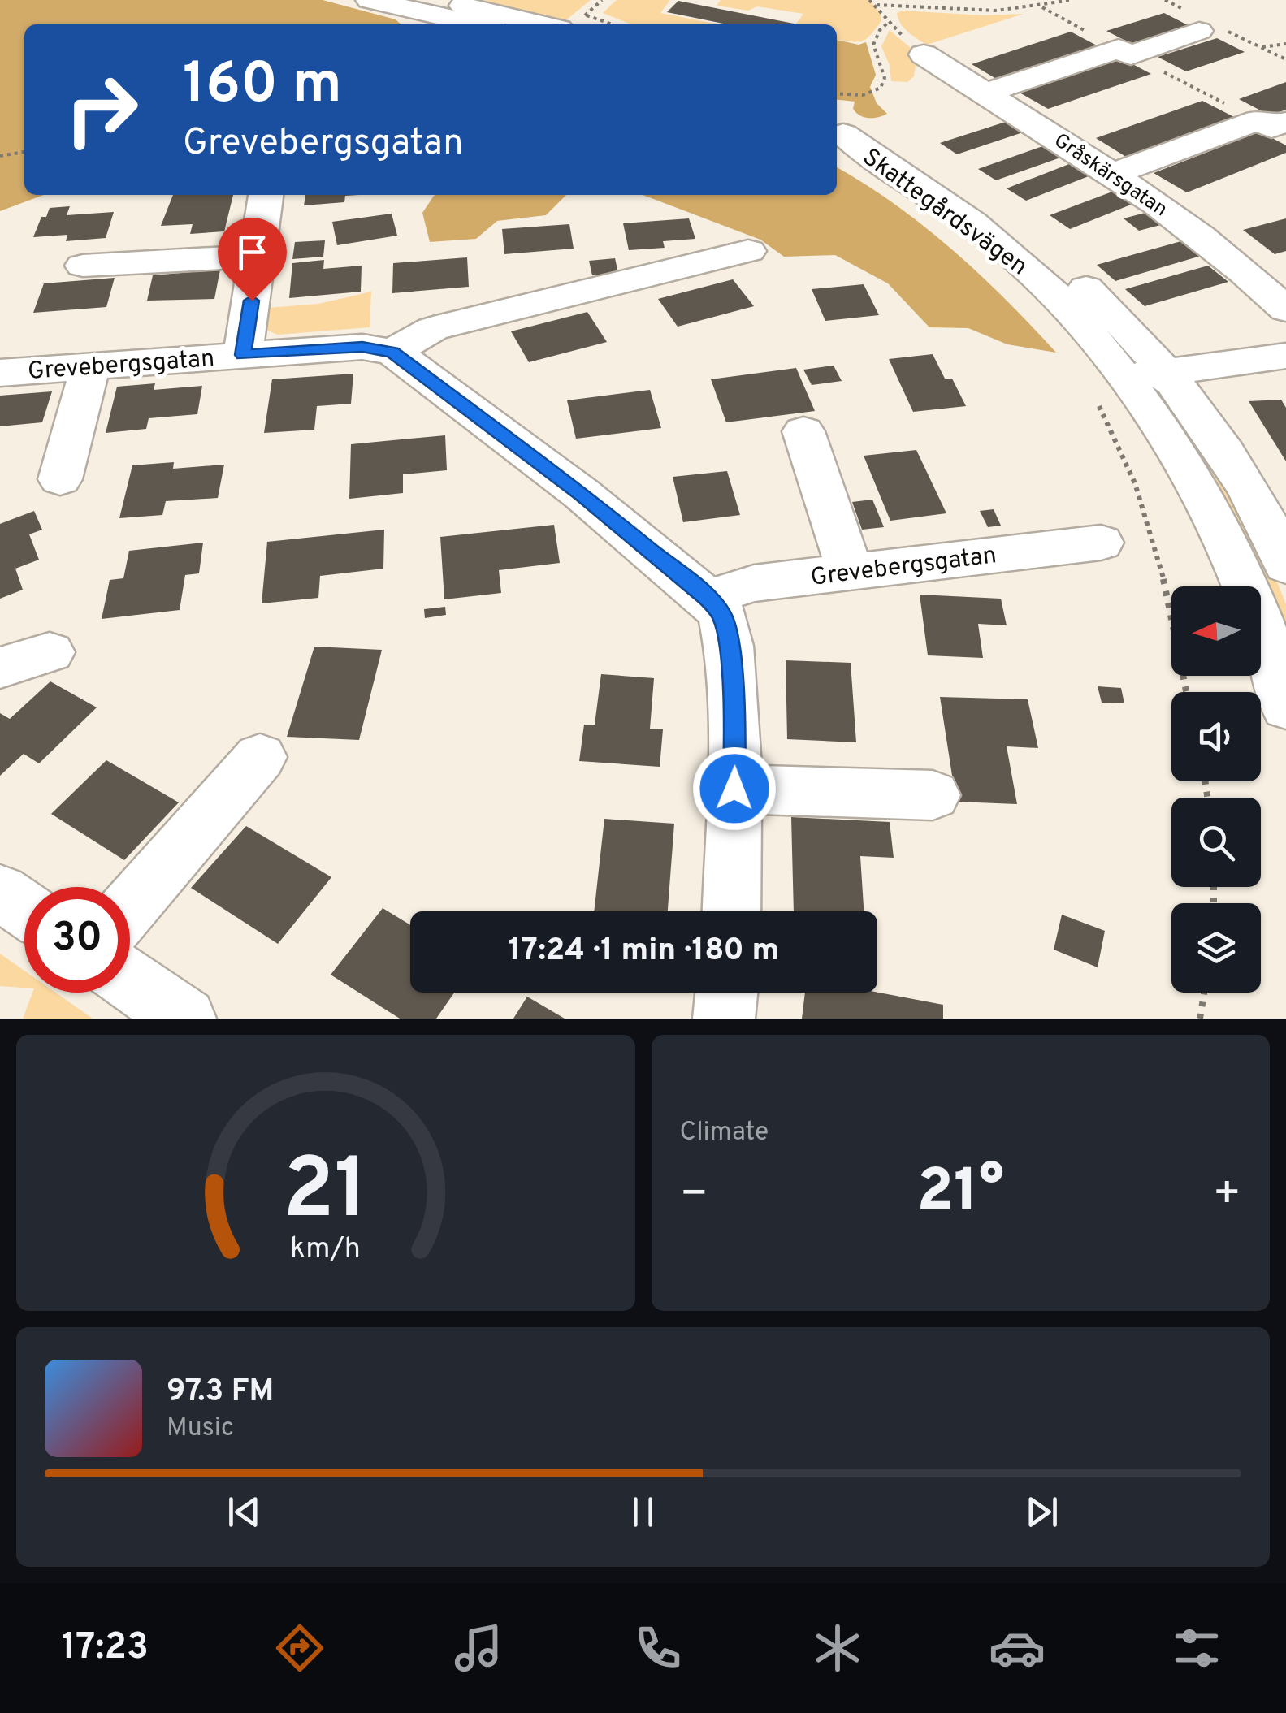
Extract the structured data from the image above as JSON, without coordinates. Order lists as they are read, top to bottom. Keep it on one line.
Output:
{"streets":{"street":["Gråskärsgatan","Skattegårdsvägen","Grevebergsgatan"]},"north":"left","page":{"turn":["160 m","Grevebergsgatan"],"limit":"30","trip":"17:24 · 1 min · 180 m","tile":"Climate","heat":["−","21°","+"],"song":["97.3 FM","Music"],"tabs":"17:23","gauge":["21","km/h"]}}
